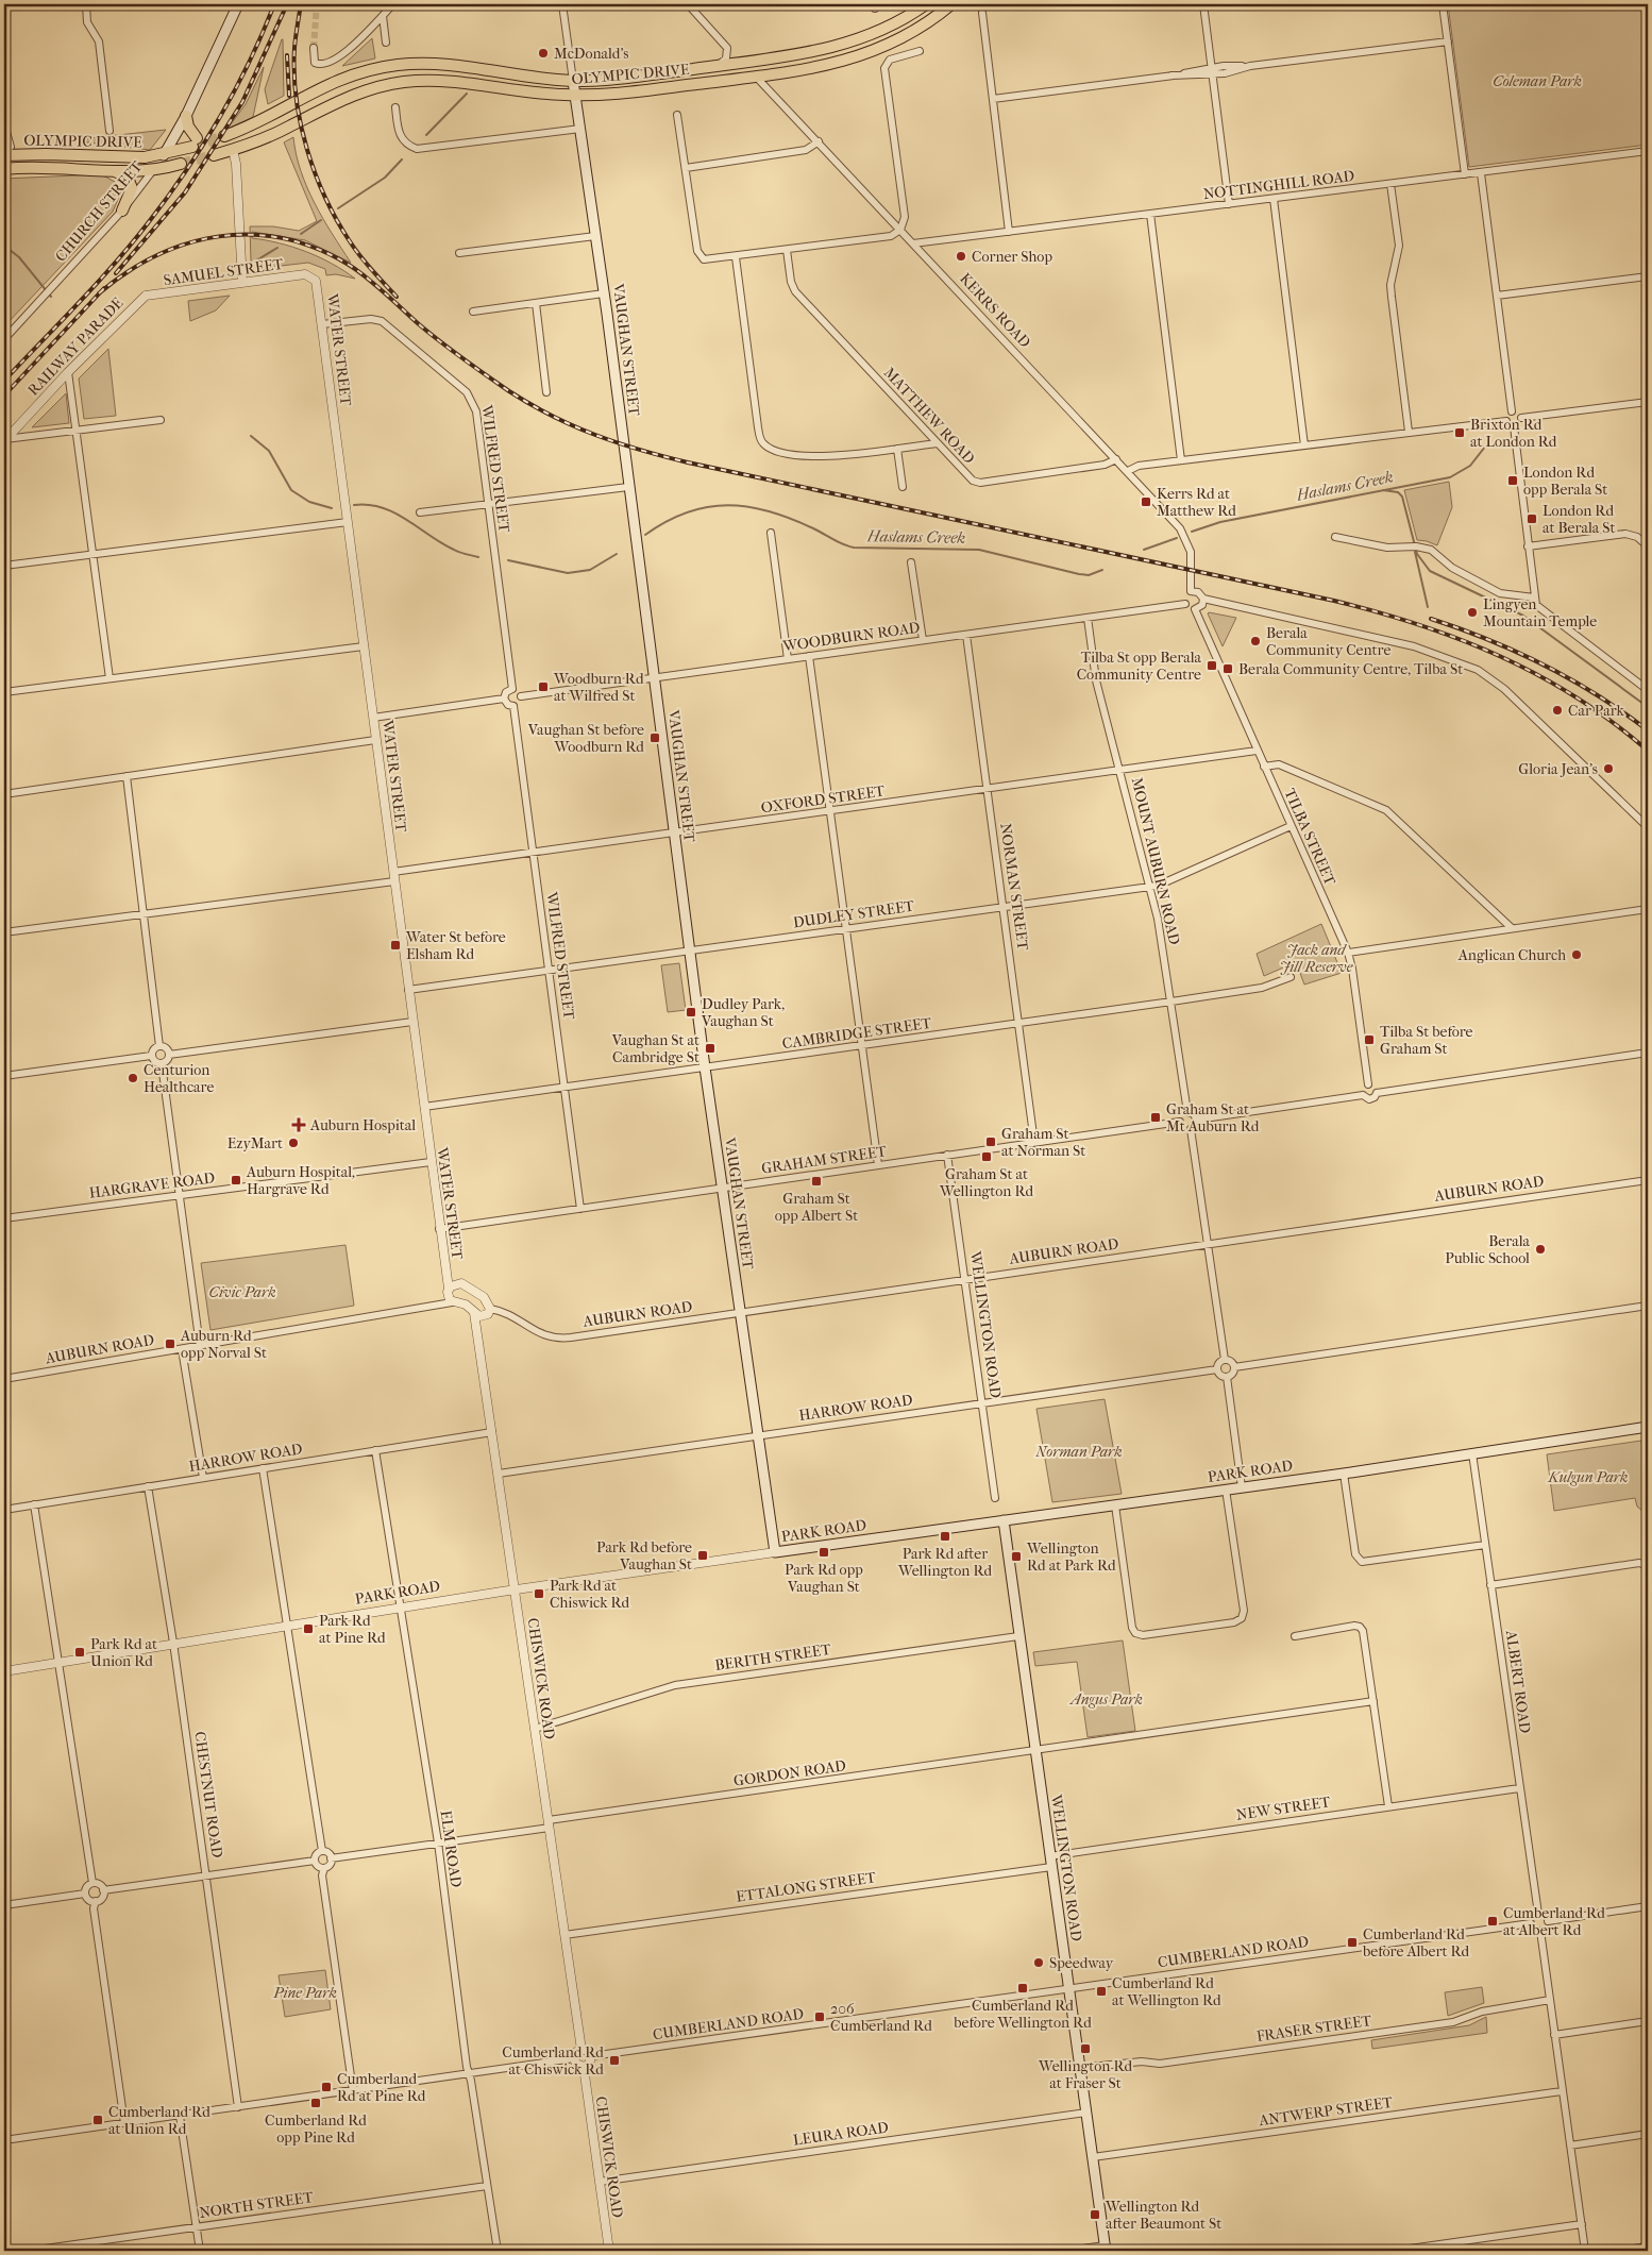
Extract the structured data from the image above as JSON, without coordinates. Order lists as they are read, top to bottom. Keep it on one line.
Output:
{"streets":{"highway":["OLYMPIC DRIVE","CHURCH STREET"],"main road":["VAUGHAN STREET","WELLINGTON ROAD","PARK ROAD"],"street":["NOTTINGHILL ROAD","SAMUEL STREET","KERRS ROAD","RAILWAY PARADE","WATER STREET","MATTHEW ROAD","WILFRED STREET","WOODBURN ROAD","OXFORD STREET","TILBA STREET","MOUNT AUBURN ROAD","NORMAN STREET","DUDLEY STREET","CAMBRIDGE STREET","GRAHAM STREET","HARGRAVE ROAD","AUBURN ROAD","HARROW ROAD","BERITH STREET","CHISWICK ROAD","ALBERT ROAD","GORDON ROAD","CHESTNUT ROAD","NEW STREET","ELM ROAD","ETTALONG STREET","CUMBERLAND ROAD","FRASER STREET","ANTWERP STREET","LEURA ROAD","NORTH STREET"]},"crossings":[["OLYMPIC DRIVE","CHURCH STREET"],["OLYMPIC DRIVE","KERRS ROAD"],["OLYMPIC DRIVE","VAUGHAN STREET"],["NOTTINGHILL ROAD","KERRS ROAD"],["SAMUEL STREET","RAILWAY PARADE"],["SAMUEL STREET","WATER STREET"],["KERRS ROAD","MATTHEW ROAD"],["KERRS ROAD","WOODBURN ROAD"],["KERRS ROAD","TILBA STREET"],["WATER STREET","WILFRED STREET"],["WATER STREET","OXFORD STREET"],["WATER STREET","DUDLEY STREET"],["WATER STREET","CAMBRIDGE STREET"],["WATER STREET","GRAHAM STREET"],["WATER STREET","HARGRAVE ROAD"],["WATER STREET","AUBURN ROAD"],["VAUGHAN STREET","WOODBURN ROAD"],["VAUGHAN STREET","OXFORD STREET"],["VAUGHAN STREET","DUDLEY STREET"],["VAUGHAN STREET","CAMBRIDGE STREET"],["VAUGHAN STREET","GRAHAM STREET"],["VAUGHAN STREET","AUBURN ROAD"],["VAUGHAN STREET","HARROW ROAD"],["VAUGHAN STREET","PARK ROAD"],["WILFRED STREET","WOODBURN ROAD"],["WILFRED STREET","OXFORD STREET"],["WILFRED STREET","DUDLEY STREET"],["WILFRED STREET","CAMBRIDGE STREET"],["WILFRED STREET","GRAHAM STREET"],["WOODBURN ROAD","TILBA STREET"],["WOODBURN ROAD","MOUNT AUBURN ROAD"],["WOODBURN ROAD","NORMAN STREET"],["OXFORD STREET","TILBA STREET"],["OXFORD STREET","MOUNT AUBURN ROAD"],["OXFORD STREET","NORMAN STREET"],["TILBA STREET","DUDLEY STREET"],["MOUNT AUBURN ROAD","DUDLEY STREET"],["MOUNT AUBURN ROAD","CAMBRIDGE STREET"],["MOUNT AUBURN ROAD","GRAHAM STREET"],["NORMAN STREET","DUDLEY STREET"],["NORMAN STREET","CAMBRIDGE STREET"],["NORMAN STREET","GRAHAM STREET"],["GRAHAM STREET","WELLINGTON ROAD"],["AUBURN ROAD","WELLINGTON ROAD"],["WELLINGTON ROAD","HARROW ROAD"],["WELLINGTON ROAD","PARK ROAD"],["WELLINGTON ROAD","BERITH STREET"],["WELLINGTON ROAD","GORDON ROAD"],["WELLINGTON ROAD","NEW STREET"],["WELLINGTON ROAD","ETTALONG STREET"],["WELLINGTON ROAD","CUMBERLAND ROAD"],["WELLINGTON ROAD","FRASER STREET"],["WELLINGTON ROAD","ANTWERP STREET"],["WELLINGTON ROAD","LEURA ROAD"],["HARROW ROAD","CHISWICK ROAD"],["HARROW ROAD","CHESTNUT ROAD"],["HARROW ROAD","ELM ROAD"],["PARK ROAD","CHISWICK ROAD"],["PARK ROAD","ALBERT ROAD"],["PARK ROAD","CHESTNUT ROAD"],["PARK ROAD","ELM ROAD"],["BERITH STREET","CHISWICK ROAD"],["CHISWICK ROAD","GORDON ROAD"],["CHISWICK ROAD","ETTALONG STREET"],["CHISWICK ROAD","CUMBERLAND ROAD"],["CHISWICK ROAD","LEURA ROAD"],["ALBERT ROAD","NEW STREET"],["ALBERT ROAD","CUMBERLAND ROAD"],["GORDON ROAD","ELM ROAD"],["NEW STREET","ETTALONG STREET"],["ELM ROAD","NORTH STREET"]],"water":["Haslams Creek"],"parks":["Coleman Park","Jack and Jill Reserve","Civic Park","Norman Park","Kulgun Park","Angus Park","Pine Park"],"places":{"other":["McDonald's","Corner Shop","Lingyen Mountain Temple","Berala Community Centre","Car Park","Gloria Jean's","Anglican Church","Centurion Healthcare","EzyMart","Berala Public School","Speedway"],"transit":["Brixton Rd at London Rd","London Rd opp Berala St","Kerrs Rd at Matthew Rd","London Rd at Berala St","Tilba St opp Berala Community Centre","Berala Community Centre, Tilba St","Woodburn Rd at Wilfred St","Vaughan St before Woodburn Rd","Water St before Elsham Rd","Dudley Park, Vaughan St","Tilba St before Graham St","Vaughan St at Cambridge St","Graham St at Mt Auburn Rd","Graham St at Norman St","Graham St at Wellington Rd","Auburn Hospital, Hargrave Rd","Graham St opp Albert St","Auburn Rd opp Norval St","Park Rd after Wellington Rd","Park Rd opp Vaughan St","Park Rd before Vaughan St","Wellington Rd at Park Rd","Park Rd at Chiswick Rd","Park Rd at Pine Rd","Park Rd at Union Rd","Cumberland Rd at Albert Rd","Cumberland Rd before Albert Rd","Cumberland Rd before Wellington Rd","Cumberland Rd at Wellington Rd","206 Cumberland Rd","Wellington Rd at Fraser St","Cumberland Rd at Chiswick Rd","Cumberland Rd at Pine Rd","Cumberland Rd opp Pine Rd","Cumberland Rd at Union Rd","Wellington Rd after Beaumont St"],"health":["Auburn Hospital"]}}
